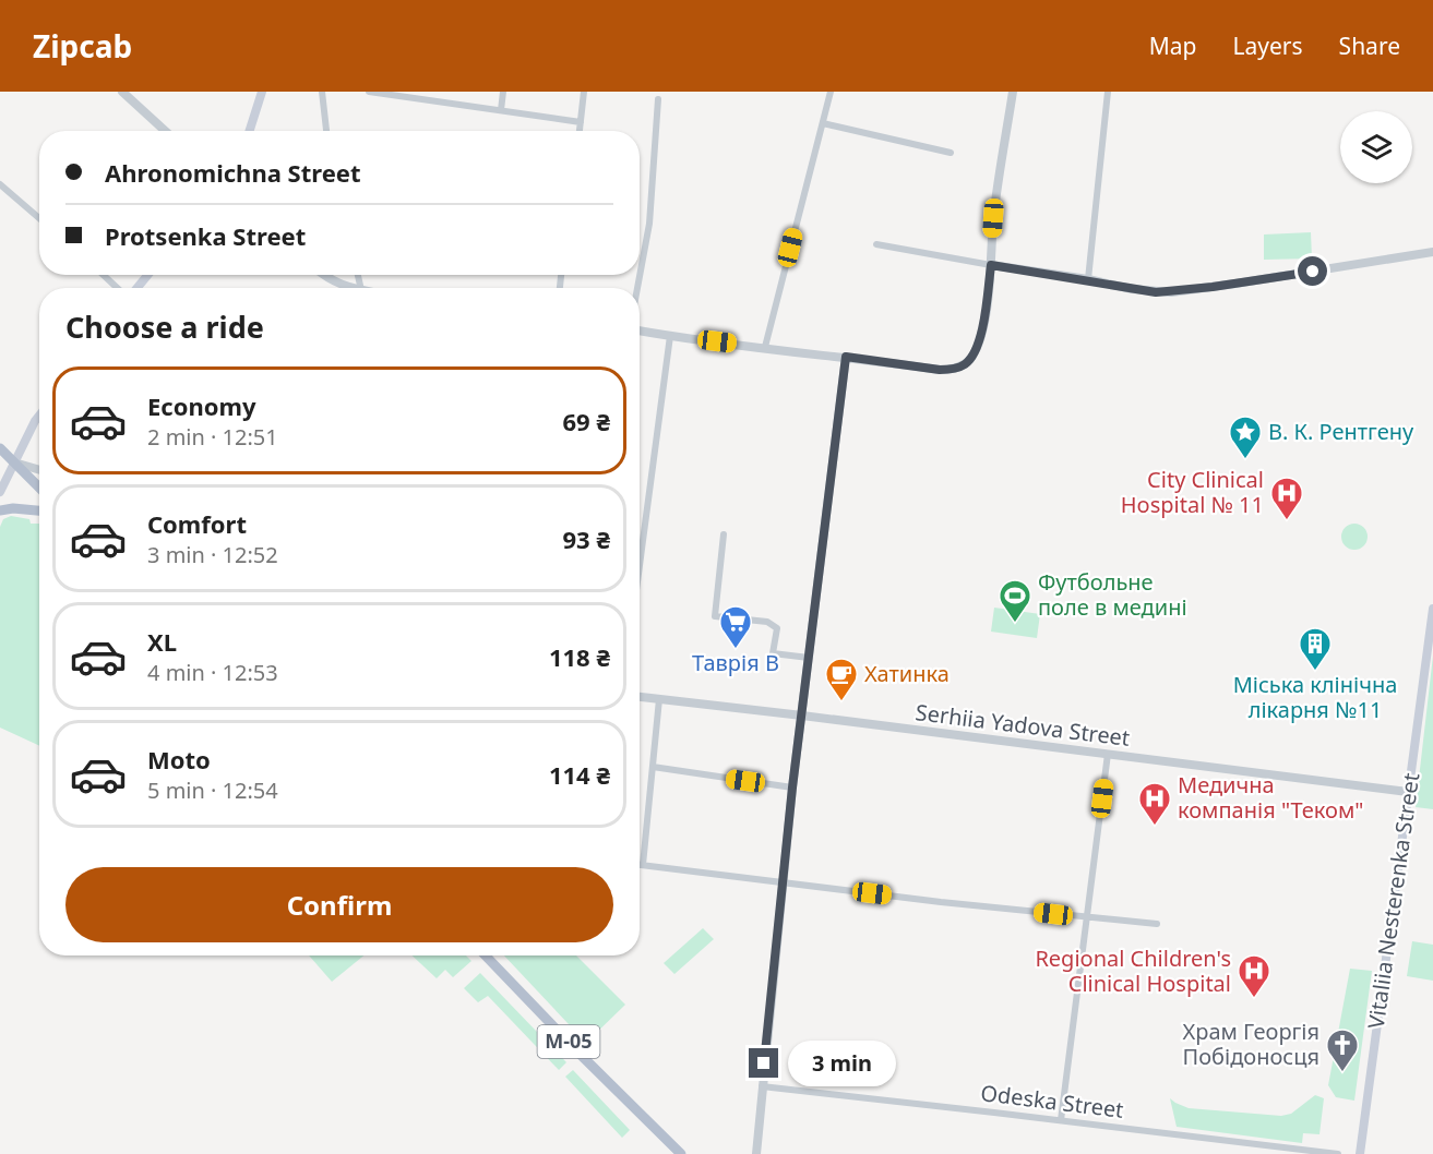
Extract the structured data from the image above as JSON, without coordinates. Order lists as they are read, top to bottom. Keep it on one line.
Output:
{"streets":{"main road":["Vitaliia Nesterenka Street","М-05"],"street":["Serhiia Yadova Street","Odeska Street"]},"crossings":[["Serhiia Yadova Street","Vitaliia Nesterenka Street"]],"places":{"place":["В. К. Рентгену"],"hospital":["City Clinical Hospital № 11","Медична компанія \"Теком\"","Regional Children's Clinical Hospital"],"sports":["Футбольне поле в медині"],"supermarket":["Таврія В"],"building":["Міська клінічна лікарня №11"],"cafe":["Хатинка"],"church":["Храм Георгія Побідоносця"]},"page":{"header":"Zipcab","nav":["Map","Layers","Share"],"banner":["Ahronomichna Street","Protsenka Street"],"heading":"Choose a ride","list":[{"name":"Economy","note":"2 min · 12:51","value":"69 ₴"},{"name":"Comfort","note":"3 min · 12:52","value":"93 ₴"},{"name":"XL","note":"4 min · 12:53","value":"118 ₴"},{"name":"Moto","note":"5 min · 12:54","value":"114 ₴"}],"buttons":"Confirm","bubble":"3 min"}}
